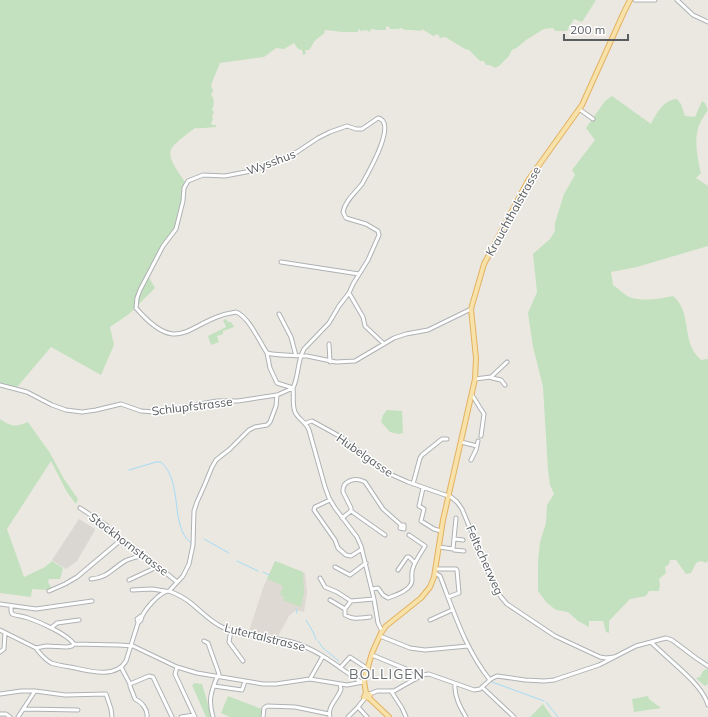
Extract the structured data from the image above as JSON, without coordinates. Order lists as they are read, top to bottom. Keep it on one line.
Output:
{"streets":{"main road":["Krauchthalstrasse"],"street":["Wysshus","Schlupfstrasse","Hubelgasse","Stockhornstrasse","Feltscherweg","Lutertalstrasse"]},"crossings":[["Krauchthalstrasse","Hubelgasse"],["Krauchthalstrasse","Feltscherweg"],["Hubelgasse","Feltscherweg"]],"districts":["BOLLIGEN"],"scale_bar":"200 m"}
